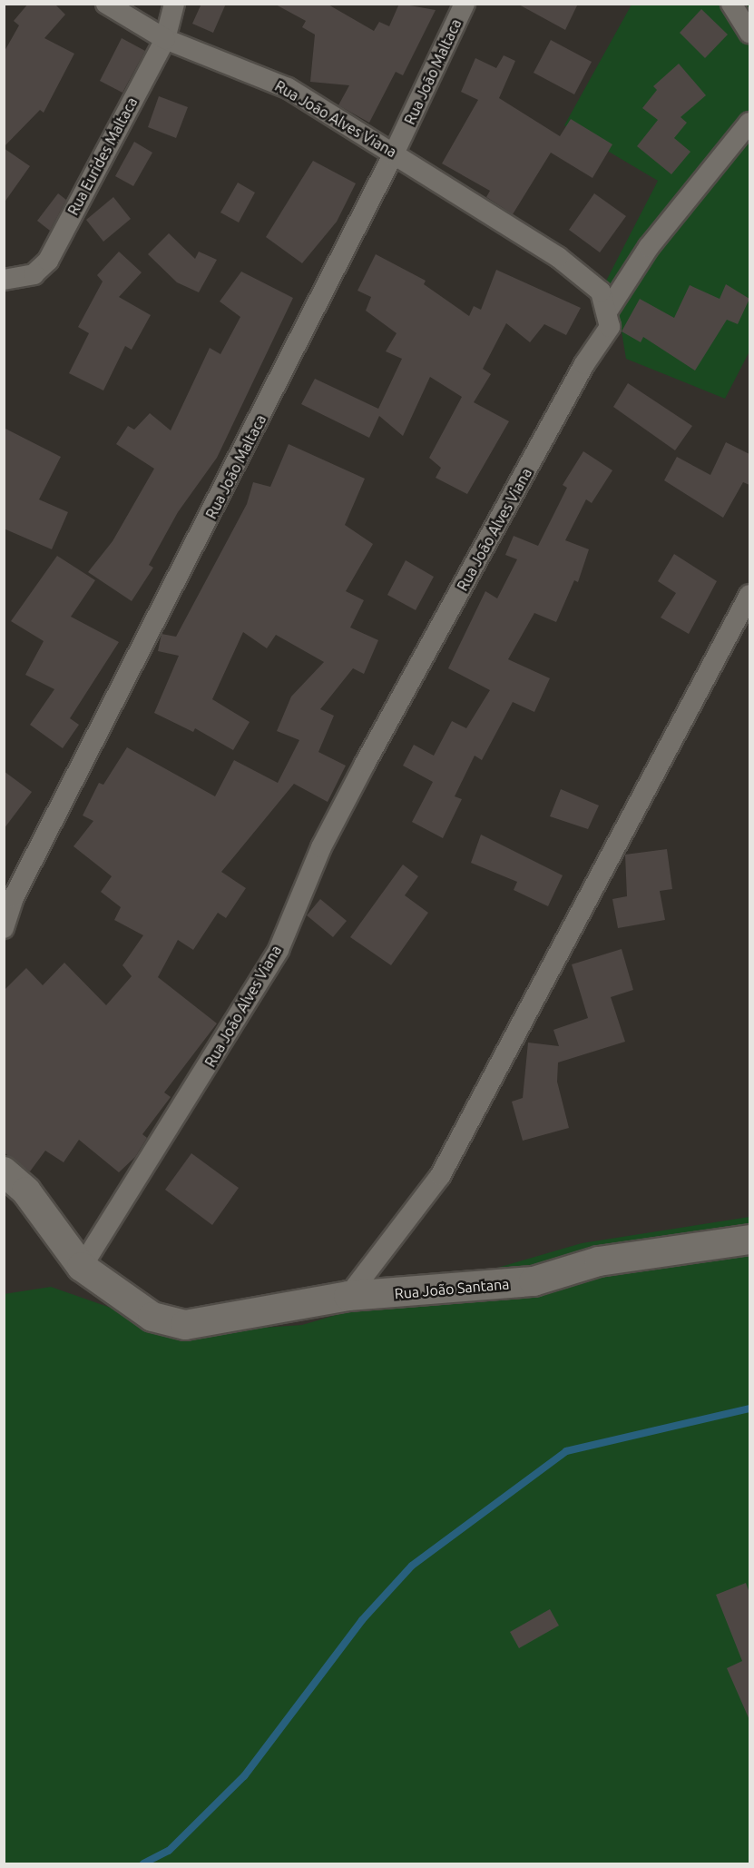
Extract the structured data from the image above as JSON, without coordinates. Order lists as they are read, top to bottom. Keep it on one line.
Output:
{"streets":{"street":["Rua João Maltaca","Rua João Alves Viana","Rua Eurides Maltaca","Rua João Santana"]},"crossings":[["Rua João Maltaca","Rua João Alves Viana"],["Rua João Alves Viana","Rua Eurides Maltaca"],["Rua João Alves Viana","Rua João Santana"]]}
